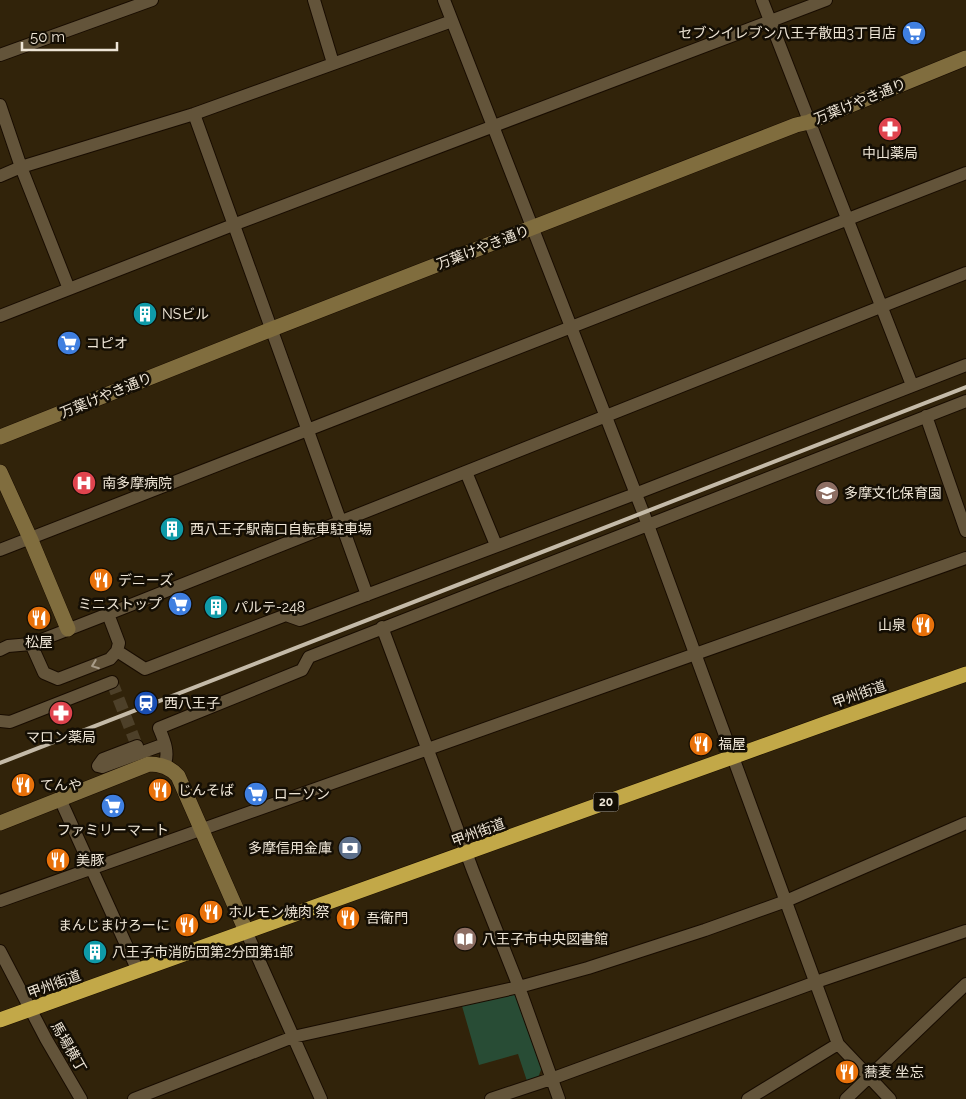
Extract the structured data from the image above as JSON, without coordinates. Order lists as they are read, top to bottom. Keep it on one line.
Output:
{"streets":{"highway":["甲州街道","20"],"street":["万葉けやき通り","馬場横丁"]},"crossings":[["甲州街道","馬場横丁"]],"places":{"supermarket":["セブンイレブン八王子散田3丁目店","コピオ","ミニストップ","ローソン","ファミリーマート"],"pharmacy":["中山薬局","マロン薬局"],"building":["NSビル","西八王子駅南口自転車駐車場","パルテ-248","八王子市消防団第2分団第1部"],"hospital":["南多摩病院"],"school or university":["多摩文化保育園"],"restaurant":["デニーズ","松屋","山泉","福屋","てんや","じんそば","美豚","ホルモン焼肉 祭","吾衛門","まんじまけろーに","蕎麦 坐忘"],"station":["西八王子"],"bank":["多摩信用金庫"],"library":["八王子市中央図書館"]},"scale_bar":"50 m"}
